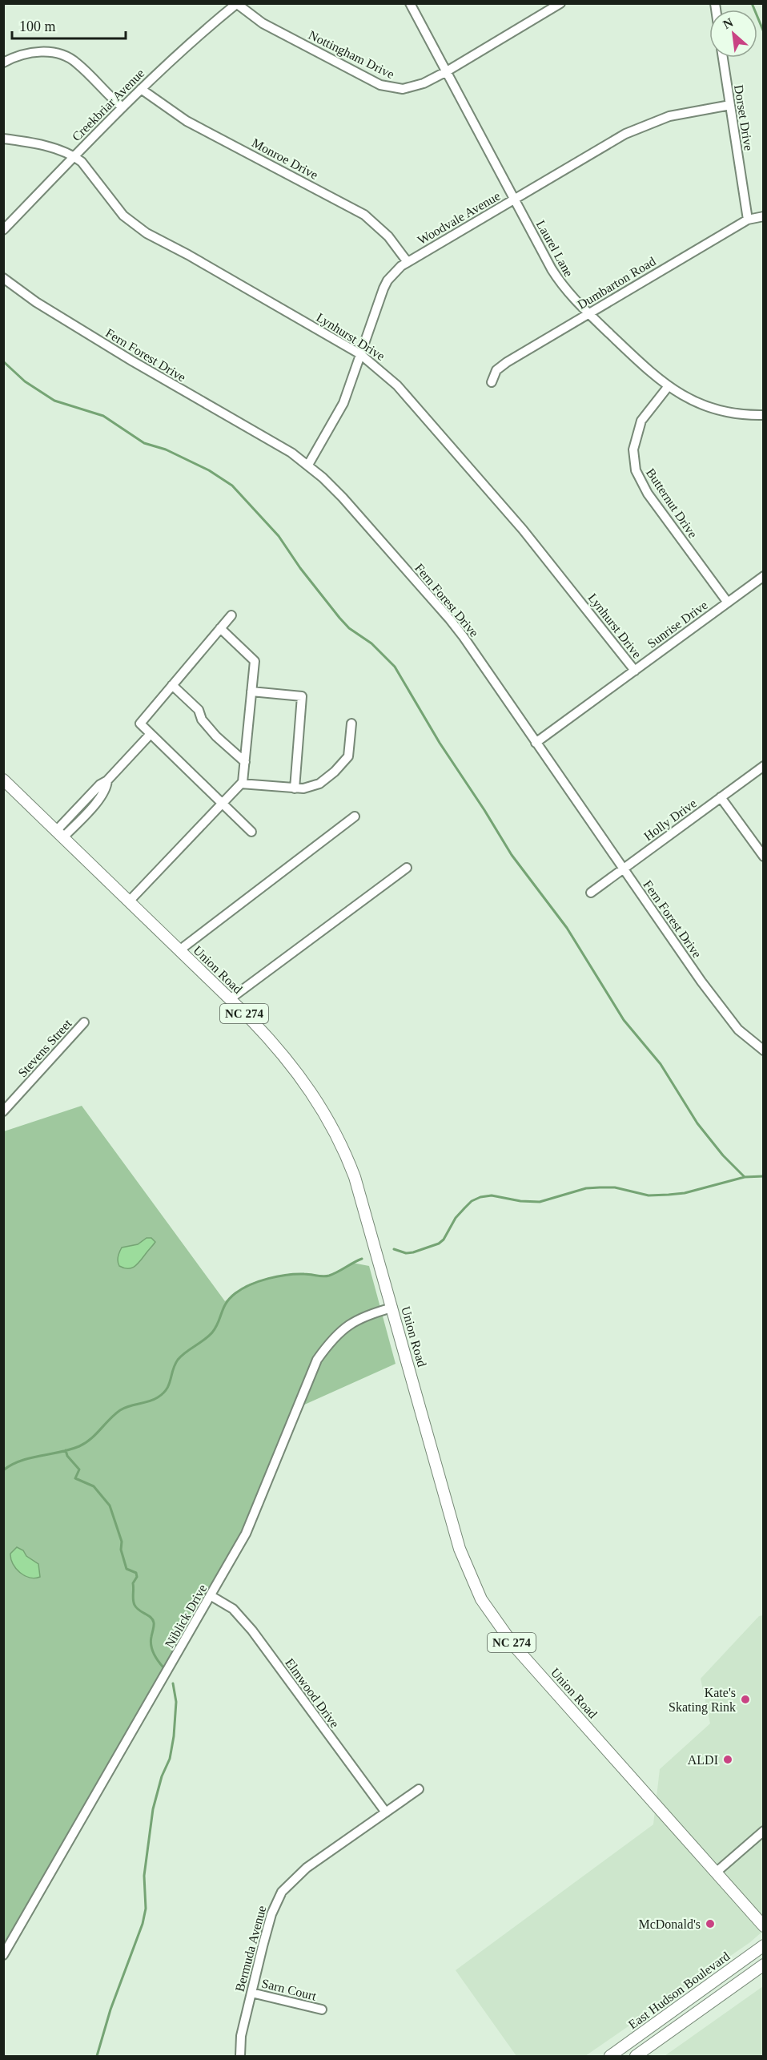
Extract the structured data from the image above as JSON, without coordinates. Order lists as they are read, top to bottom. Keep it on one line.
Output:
{"streets":{"main road":["Union Road","NC 274","East Hudson Boulevard"],"street":["Nottingham Drive","Creekbriar Avenue","Dorset Drive","Monroe Drive","Woodvale Avenue","Laurel Lane","Dumbarton Road","Lynhurst Drive","Fern Forest Drive","Butternut Drive","Sunrise Drive","Holly Drive","Stevens Street","Niblick Drive","Elmwood Drive","Bermuda Avenue","Sarn Court"]},"crossings":[["Nottingham Drive","Creekbriar Avenue"],["Nottingham Drive","Laurel Lane"],["Creekbriar Avenue","Monroe Drive"],["Creekbriar Avenue","Lynhurst Drive"],["Dorset Drive","Woodvale Avenue"],["Dorset Drive","Dumbarton Road"],["Monroe Drive","Woodvale Avenue"],["Woodvale Avenue","Laurel Lane"],["Woodvale Avenue","Lynhurst Drive"],["Woodvale Avenue","Fern Forest Drive"],["Laurel Lane","Dumbarton Road"],["Laurel Lane","Butternut Drive"],["Lynhurst Drive","Sunrise Drive"],["Fern Forest Drive","Sunrise Drive"],["Fern Forest Drive","Holly Drive"],["Butternut Drive","Sunrise Drive"],["Union Road","Niblick Drive"],["Niblick Drive","Elmwood Drive"],["Elmwood Drive","Bermuda Avenue"],["Bermuda Avenue","Sarn Court"]],"places":["Kate's Skating Rink","ALDI","McDonald's"],"scale_bar":"100 m","north":"top left"}
